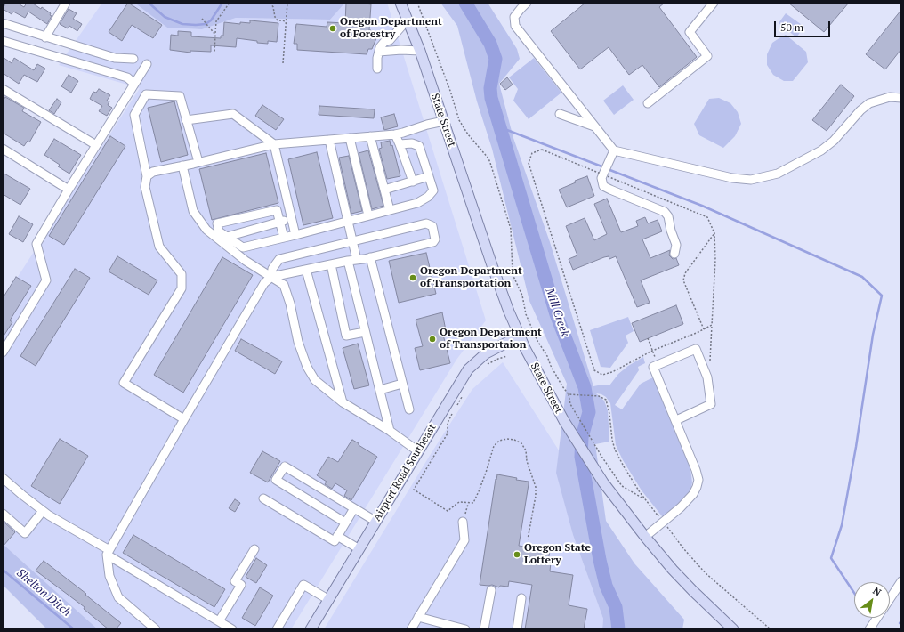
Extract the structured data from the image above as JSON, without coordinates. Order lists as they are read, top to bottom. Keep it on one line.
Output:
{"streets":{"main road":["State Street","Airport Road Southeast"]},"crossings":[["State Street","Airport Road Southeast"]],"water":["Mill Creek","Shelton Ditch"],"places":["Oregon Department of Forestry","Oregon Department of Transportation","Oregon Department of Transportaion","Oregon State Lottery"],"scale_bar":"50 m","north":"top right"}
